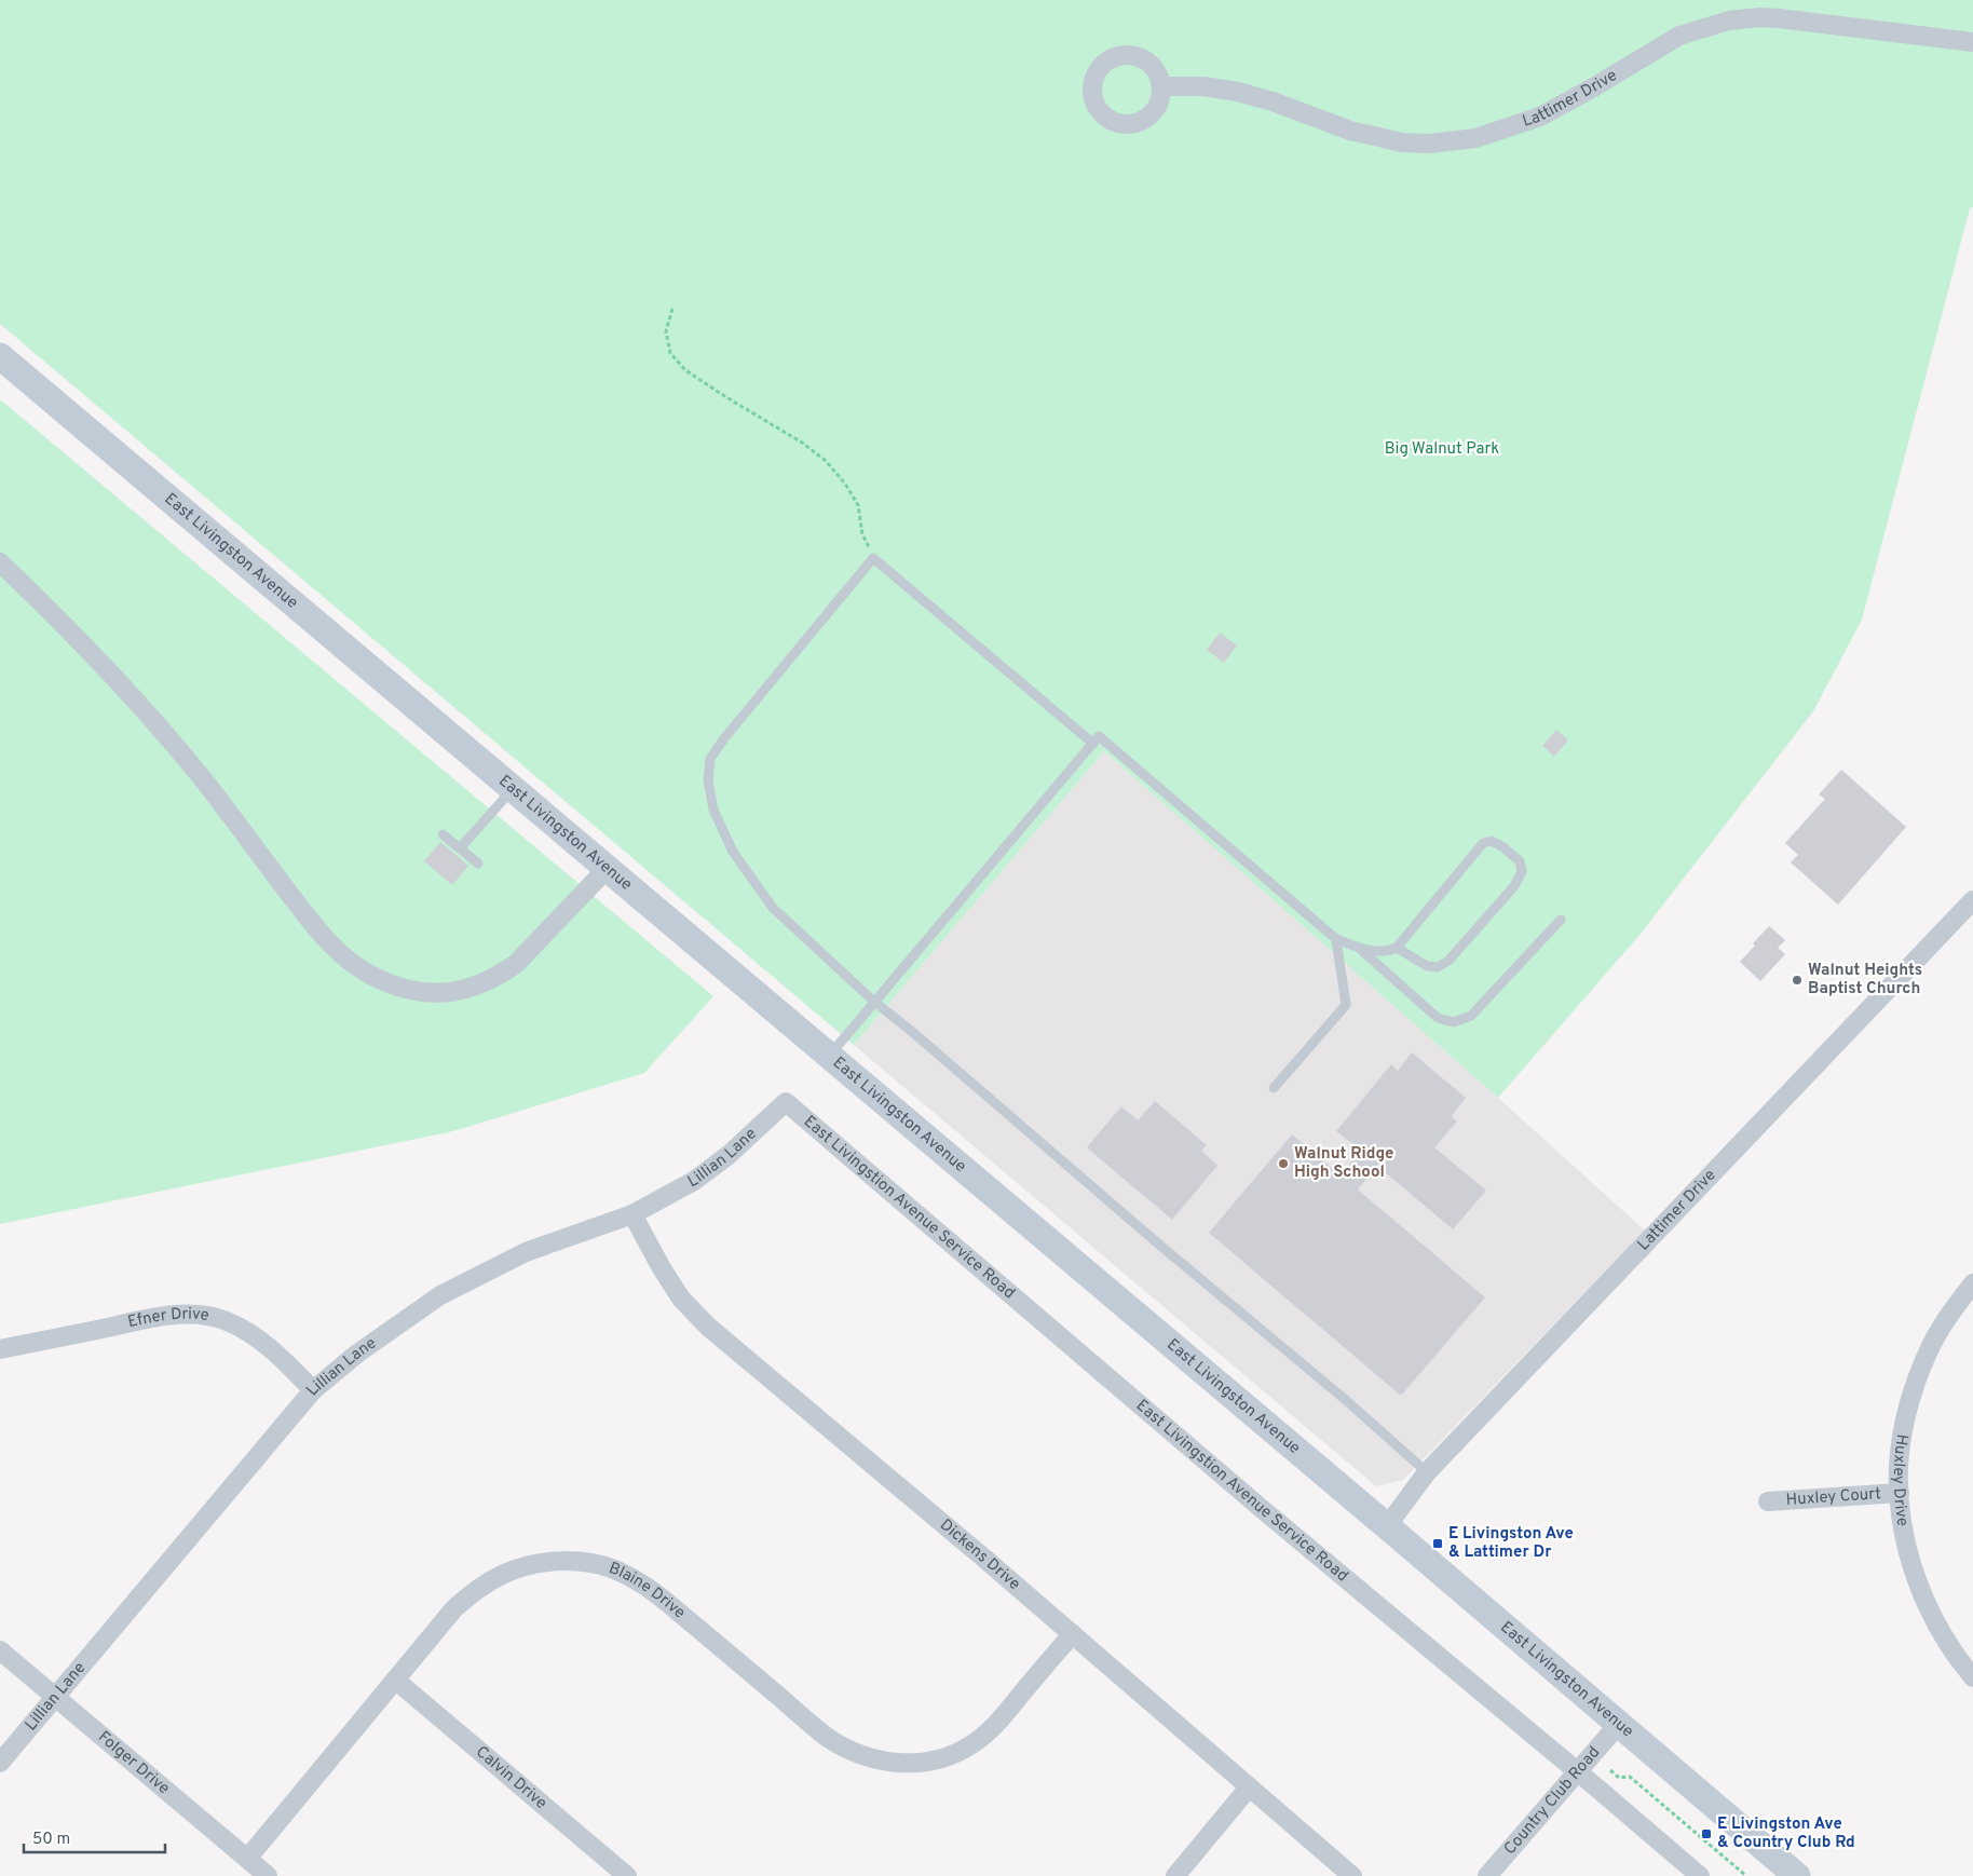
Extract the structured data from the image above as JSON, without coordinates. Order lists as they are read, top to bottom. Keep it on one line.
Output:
{"streets":{"main road":["East Livingston Avenue"],"street":["Lattimer Drive","Lillian Lane","East Livingstion Avenue Service Road","Efner Drive","Huxley Drive","Huxley Court","Dickens Drive","Blaine Drive","Folger Drive","Calvin Drive","Country Club Road"]},"crossings":[["Lattimer Drive","East Livingston Avenue"],["East Livingston Avenue","Country Club Road"],["Lillian Lane","East Livingstion Avenue Service Road"],["Lillian Lane","Efner Drive"],["Lillian Lane","Dickens Drive"],["Lillian Lane","Folger Drive"],["East Livingstion Avenue Service Road","Country Club Road"],["Huxley Drive","Huxley Court"],["Dickens Drive","Blaine Drive"],["Blaine Drive","Folger Drive"],["Blaine Drive","Calvin Drive"]],"parks":["Big Walnut Park"],"places":{"other":["Walnut Heights Baptist Church","Walnut Ridge High School"],"transit":["E Livingston Ave & Lattimer Dr","E Livingston Ave & Country Club Rd"]},"scale_bar":"50 m"}
